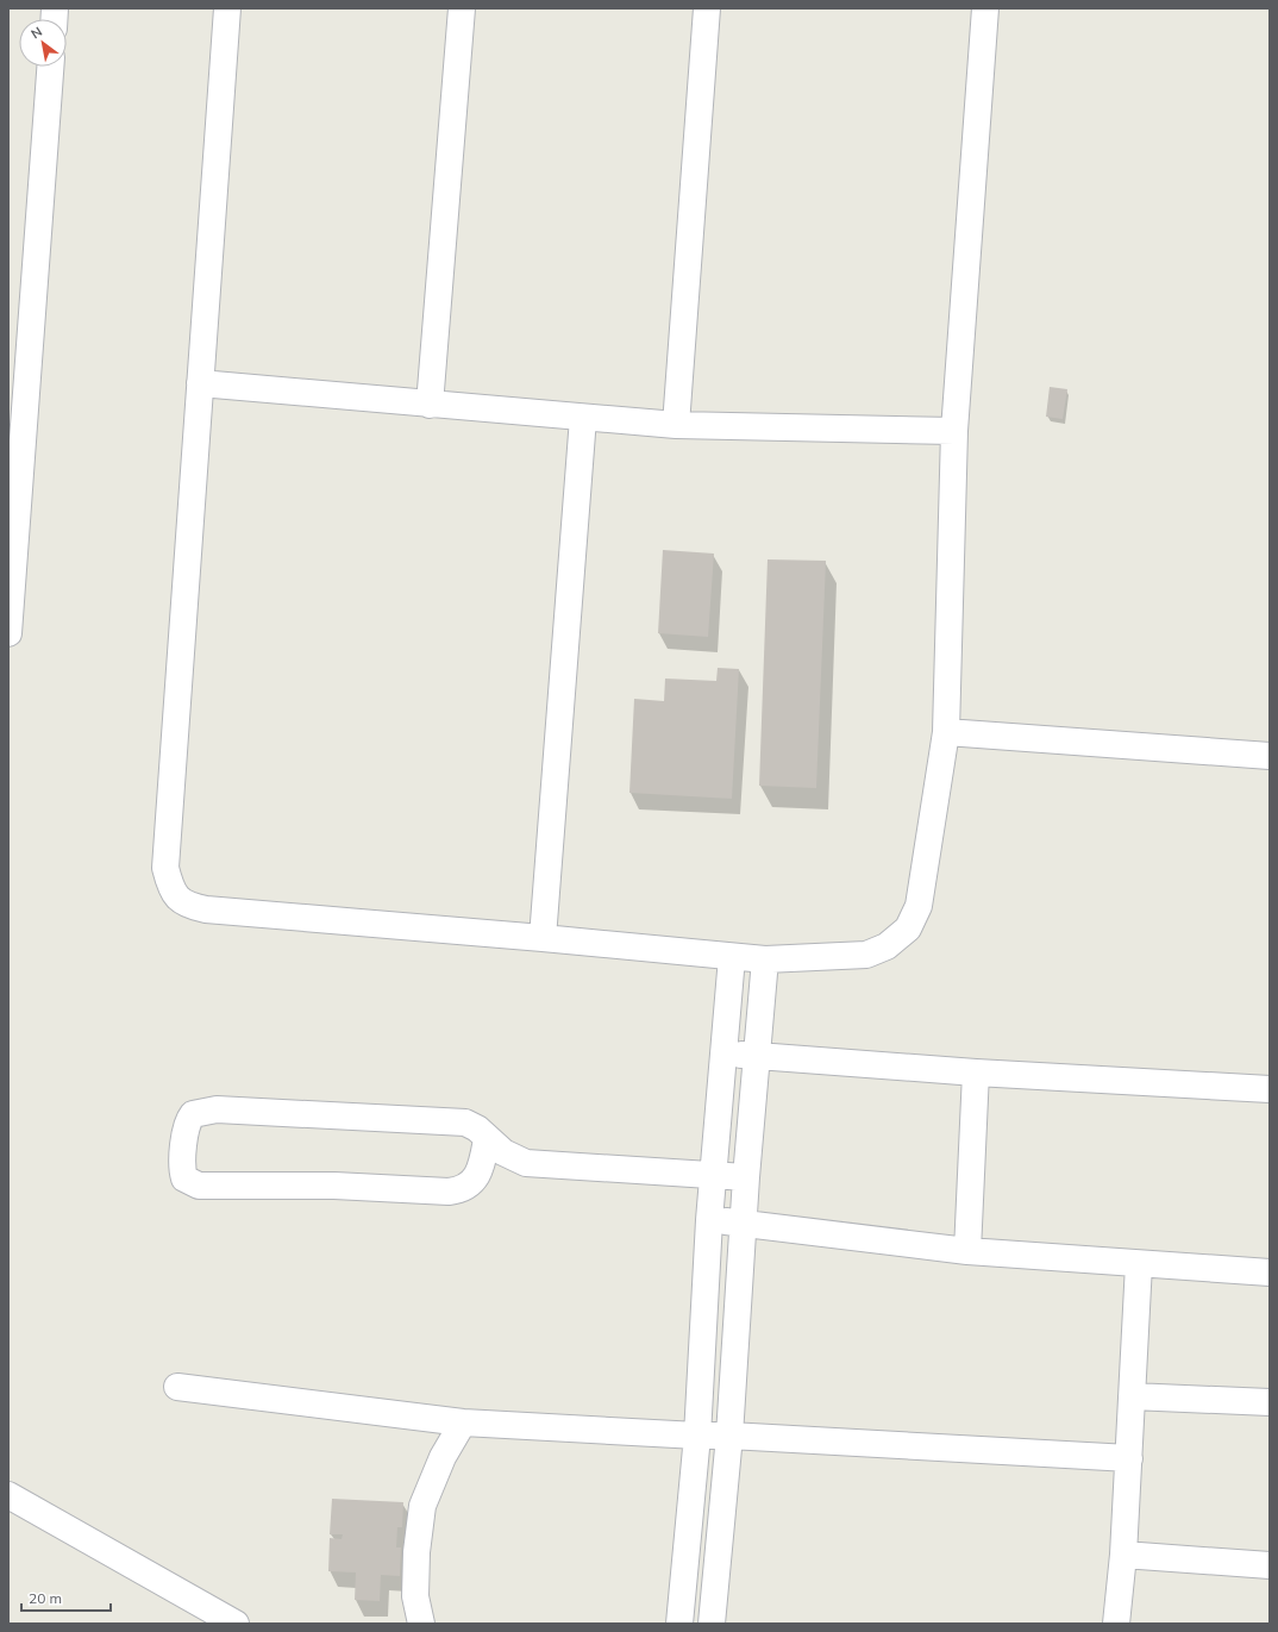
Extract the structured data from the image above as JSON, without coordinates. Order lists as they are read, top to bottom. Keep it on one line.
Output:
{"scale_bar":"20 m","north":"top left"}
